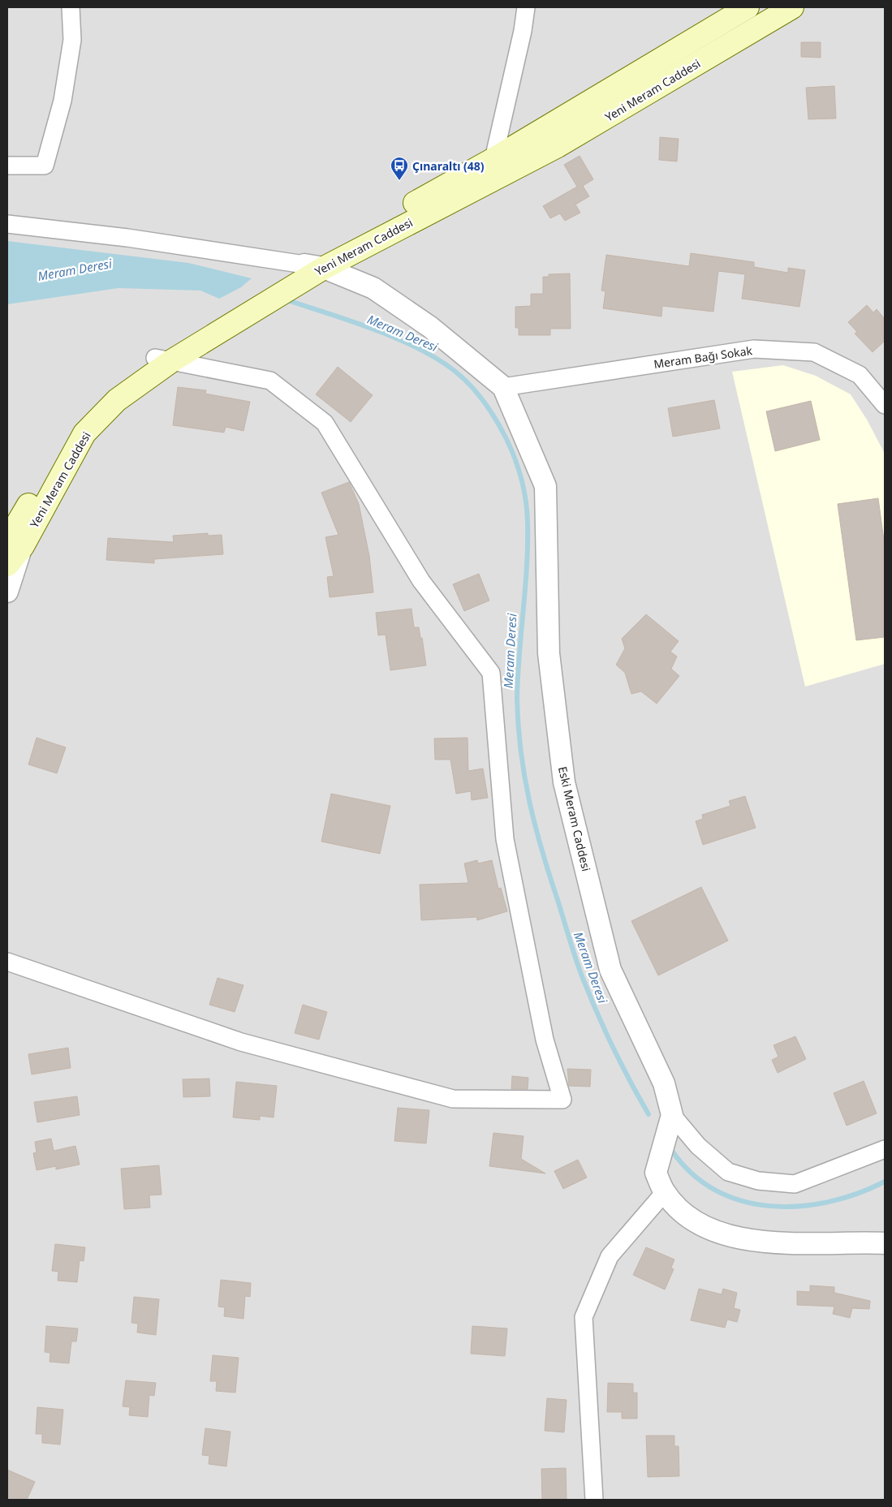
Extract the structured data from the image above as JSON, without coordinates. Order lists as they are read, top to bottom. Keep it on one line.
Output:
{"streets":{"main road":["Yeni Meram Caddesi"],"street":["Meram Bağı Sokak","Eski Meram Caddesi"]},"crossings":[["Yeni Meram Caddesi","Eski Meram Caddesi"],["Meram Bağı Sokak","Eski Meram Caddesi"]],"water":["Meram Deresi"],"places":{"bus stop":["Çınaraltı (48)"]}}
